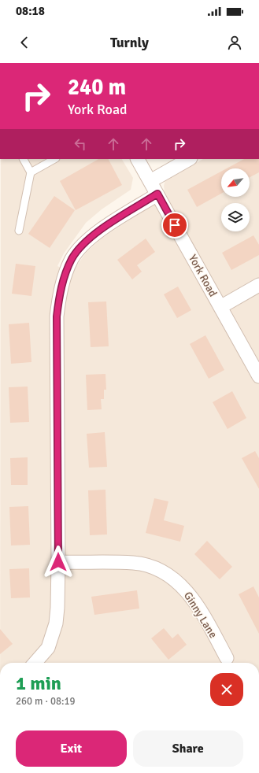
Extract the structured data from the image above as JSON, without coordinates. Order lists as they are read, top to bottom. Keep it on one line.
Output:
{"streets":{"street":["York Road","Ginny Lane"]},"north":"bottom left","page":{"status":"08:18","header":"Turnly","turn":["240 m","York Road"],"heading":["1 min","260 m · 08:19"],"buttons":["Exit","Share"]}}
